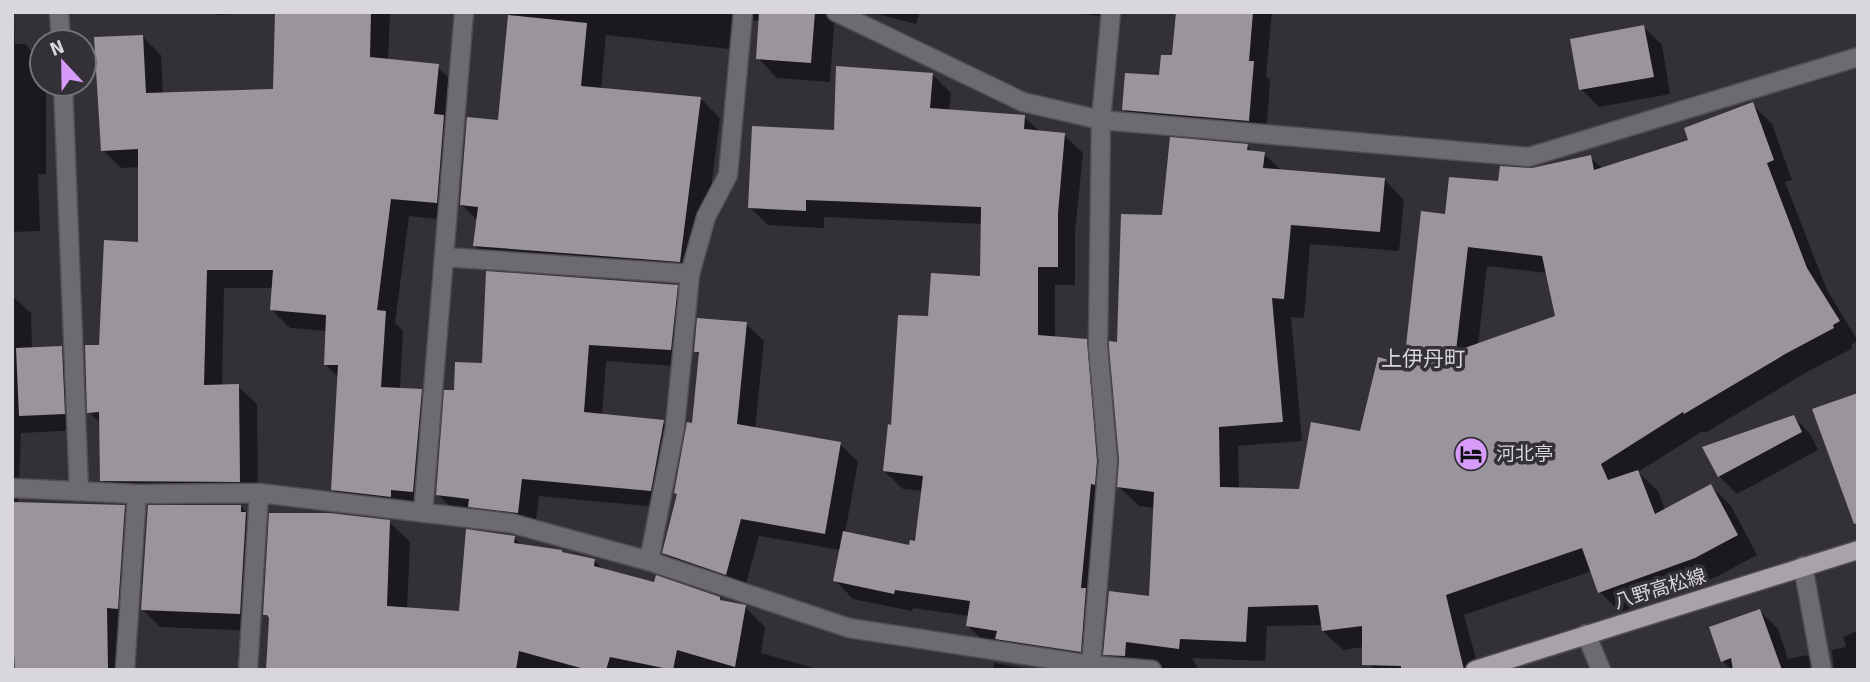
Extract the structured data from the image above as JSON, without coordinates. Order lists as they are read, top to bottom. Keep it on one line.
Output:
{"streets":{"main road":["八野高松線"]},"districts":["上伊丹町"],"places":{"hotel":["河北亭"]},"north":"top"}
